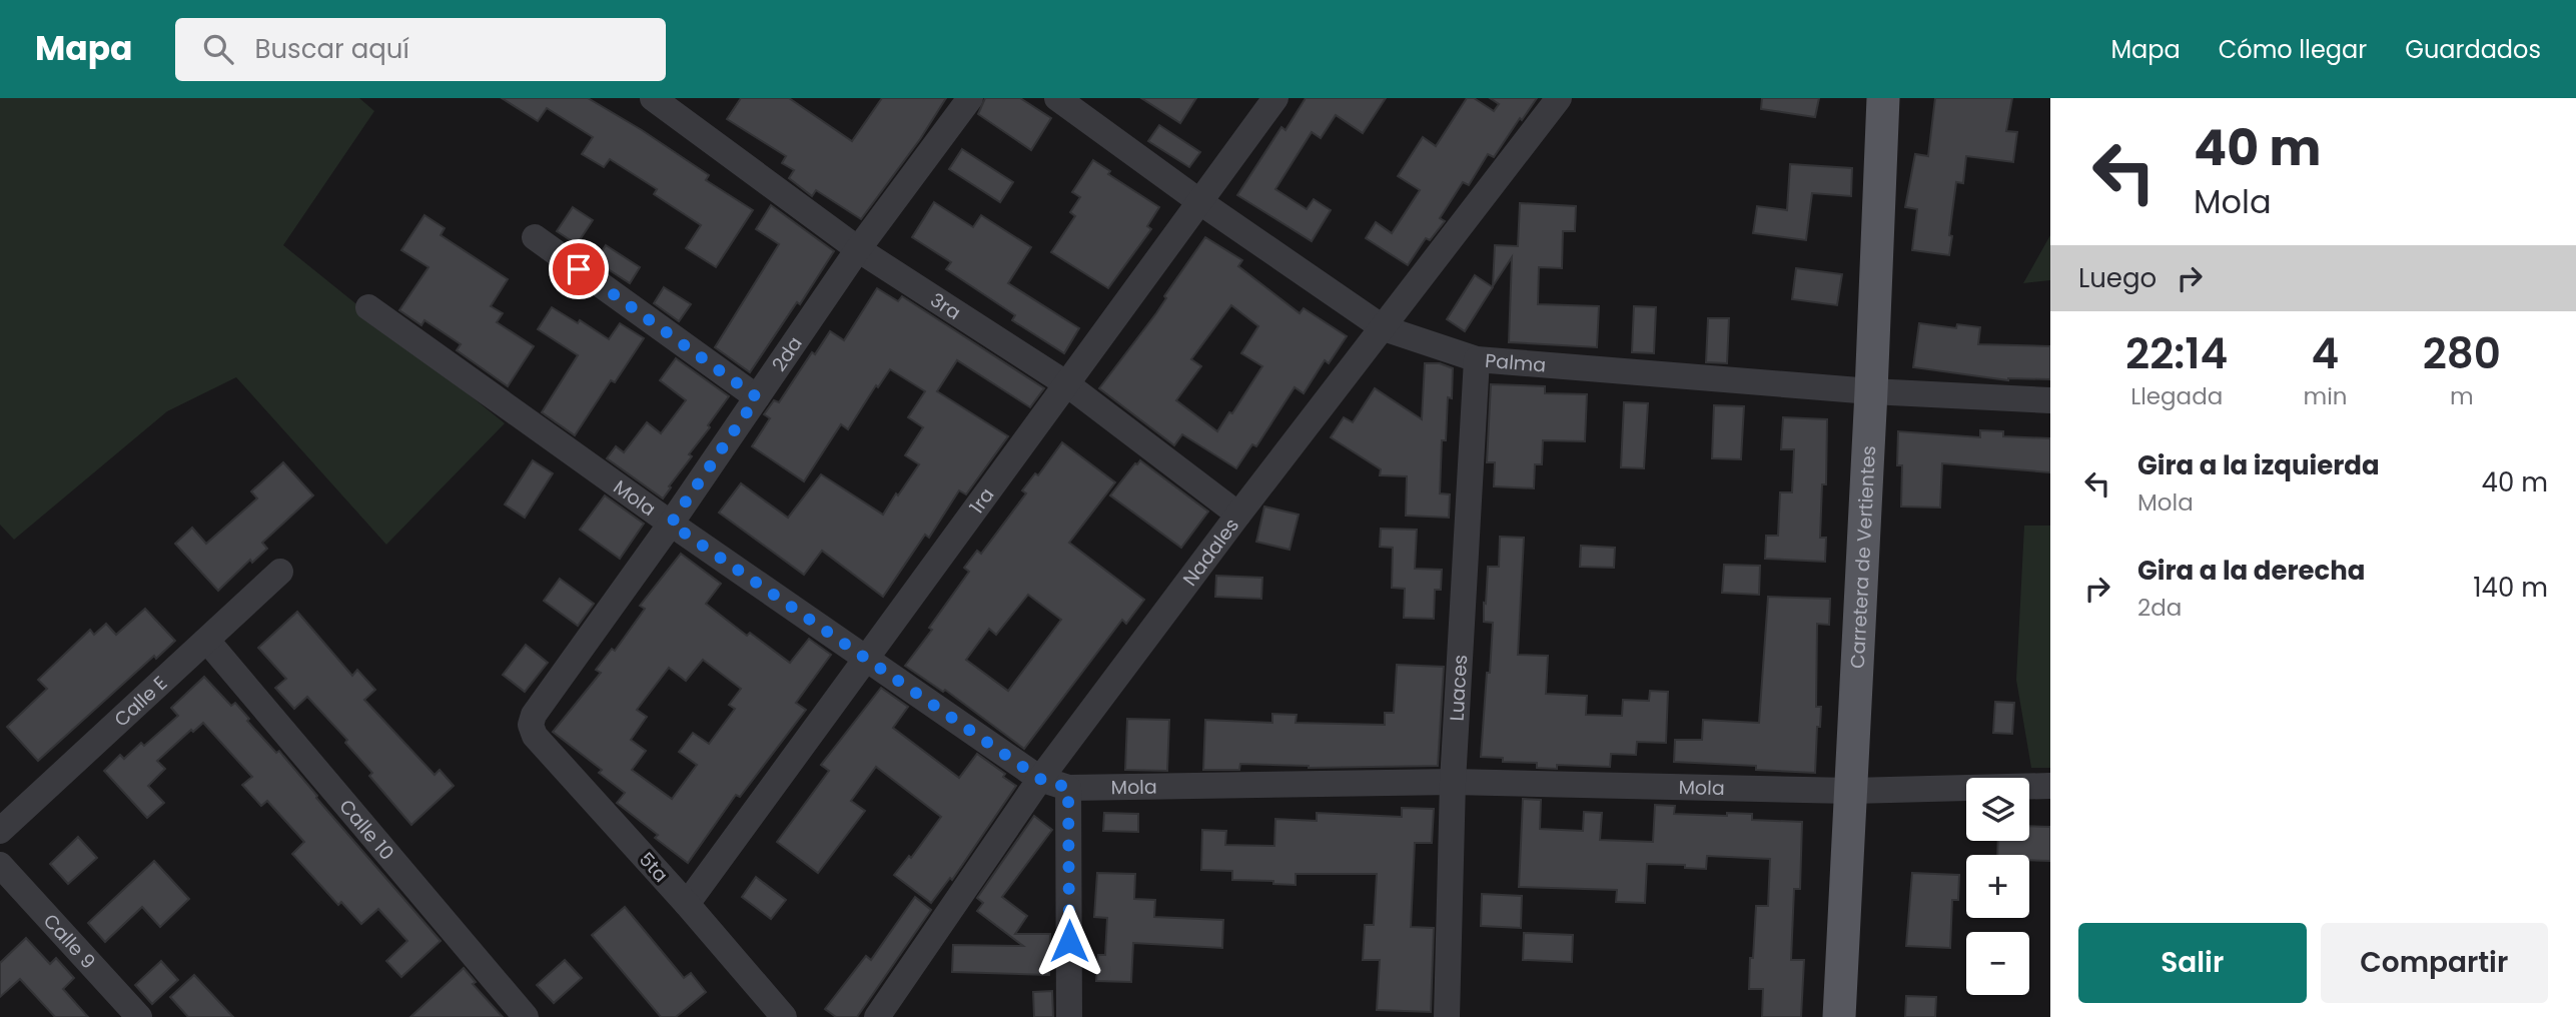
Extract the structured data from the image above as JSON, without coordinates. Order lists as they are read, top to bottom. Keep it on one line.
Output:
{"streets":{"main road":["Carretera de Vertientes"],"street":["3ra","2da","Palma","Mola","1ra","Nadales","Luaces","Calle E","Calle 10","5ta","Calle 9"]},"crossings":[["3ra","2da"],["3ra","1ra"],["3ra","Nadales"],["2da","Mola"],["2da","5ta"],["Palma","1ra"],["Palma","Nadales"],["Palma","Carretera de Vertientes"],["Palma","Luaces"],["Mola","1ra"],["Mola","Nadales"],["Mola","Carretera de Vertientes"],["Mola","Luaces"],["1ra","5ta"],["Calle E","Calle 10"]],"page":{"header":"Mapa","search":"Buscar aquí","nav":["Mapa","Cómo llegar","Guardados"],"turn":["40 m","Mola"],"then":"Luego","eta":["22:14","Llegada","4","min","280","m"],"list":[{"name":"Gira a la izquierda","note":"Mola","value":"40 m"},{"name":"Gira a la derecha","note":"2da","value":"140 m"}],"map_buttons":["+","−"],"buttons":["Salir","Compartir"]}}
